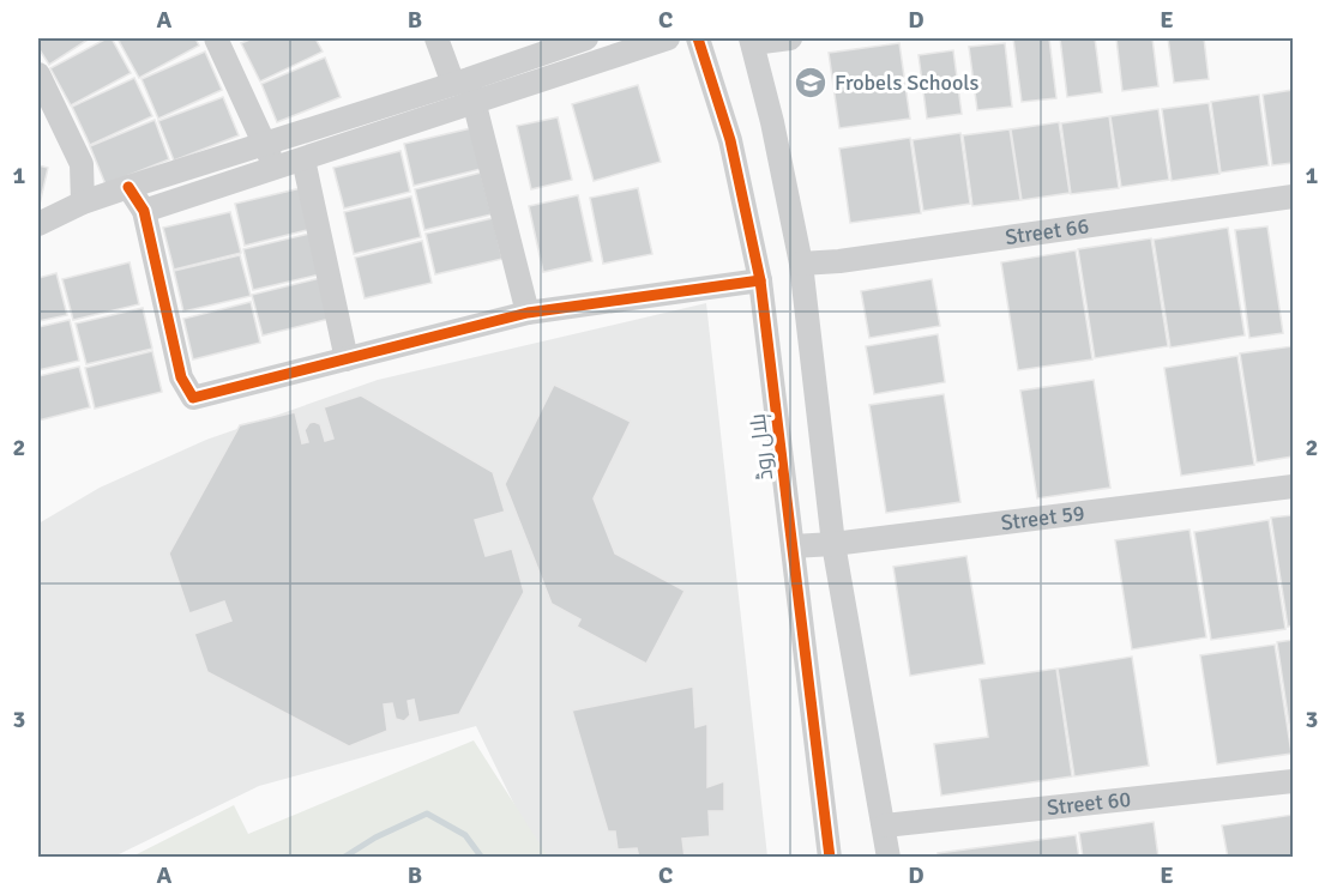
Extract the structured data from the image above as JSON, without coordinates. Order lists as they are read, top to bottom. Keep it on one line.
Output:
{"streets":{"street":["Street 66","ہلال روڈ","Street 59","Street 60"]},"crossings":[["ہلال روڈ","Street 59"]],"places":{"school or university":["Frobels Schools"]},"grid":{"columns":["A","B","C","D","E"],"rows":["1","2","3"]}}
